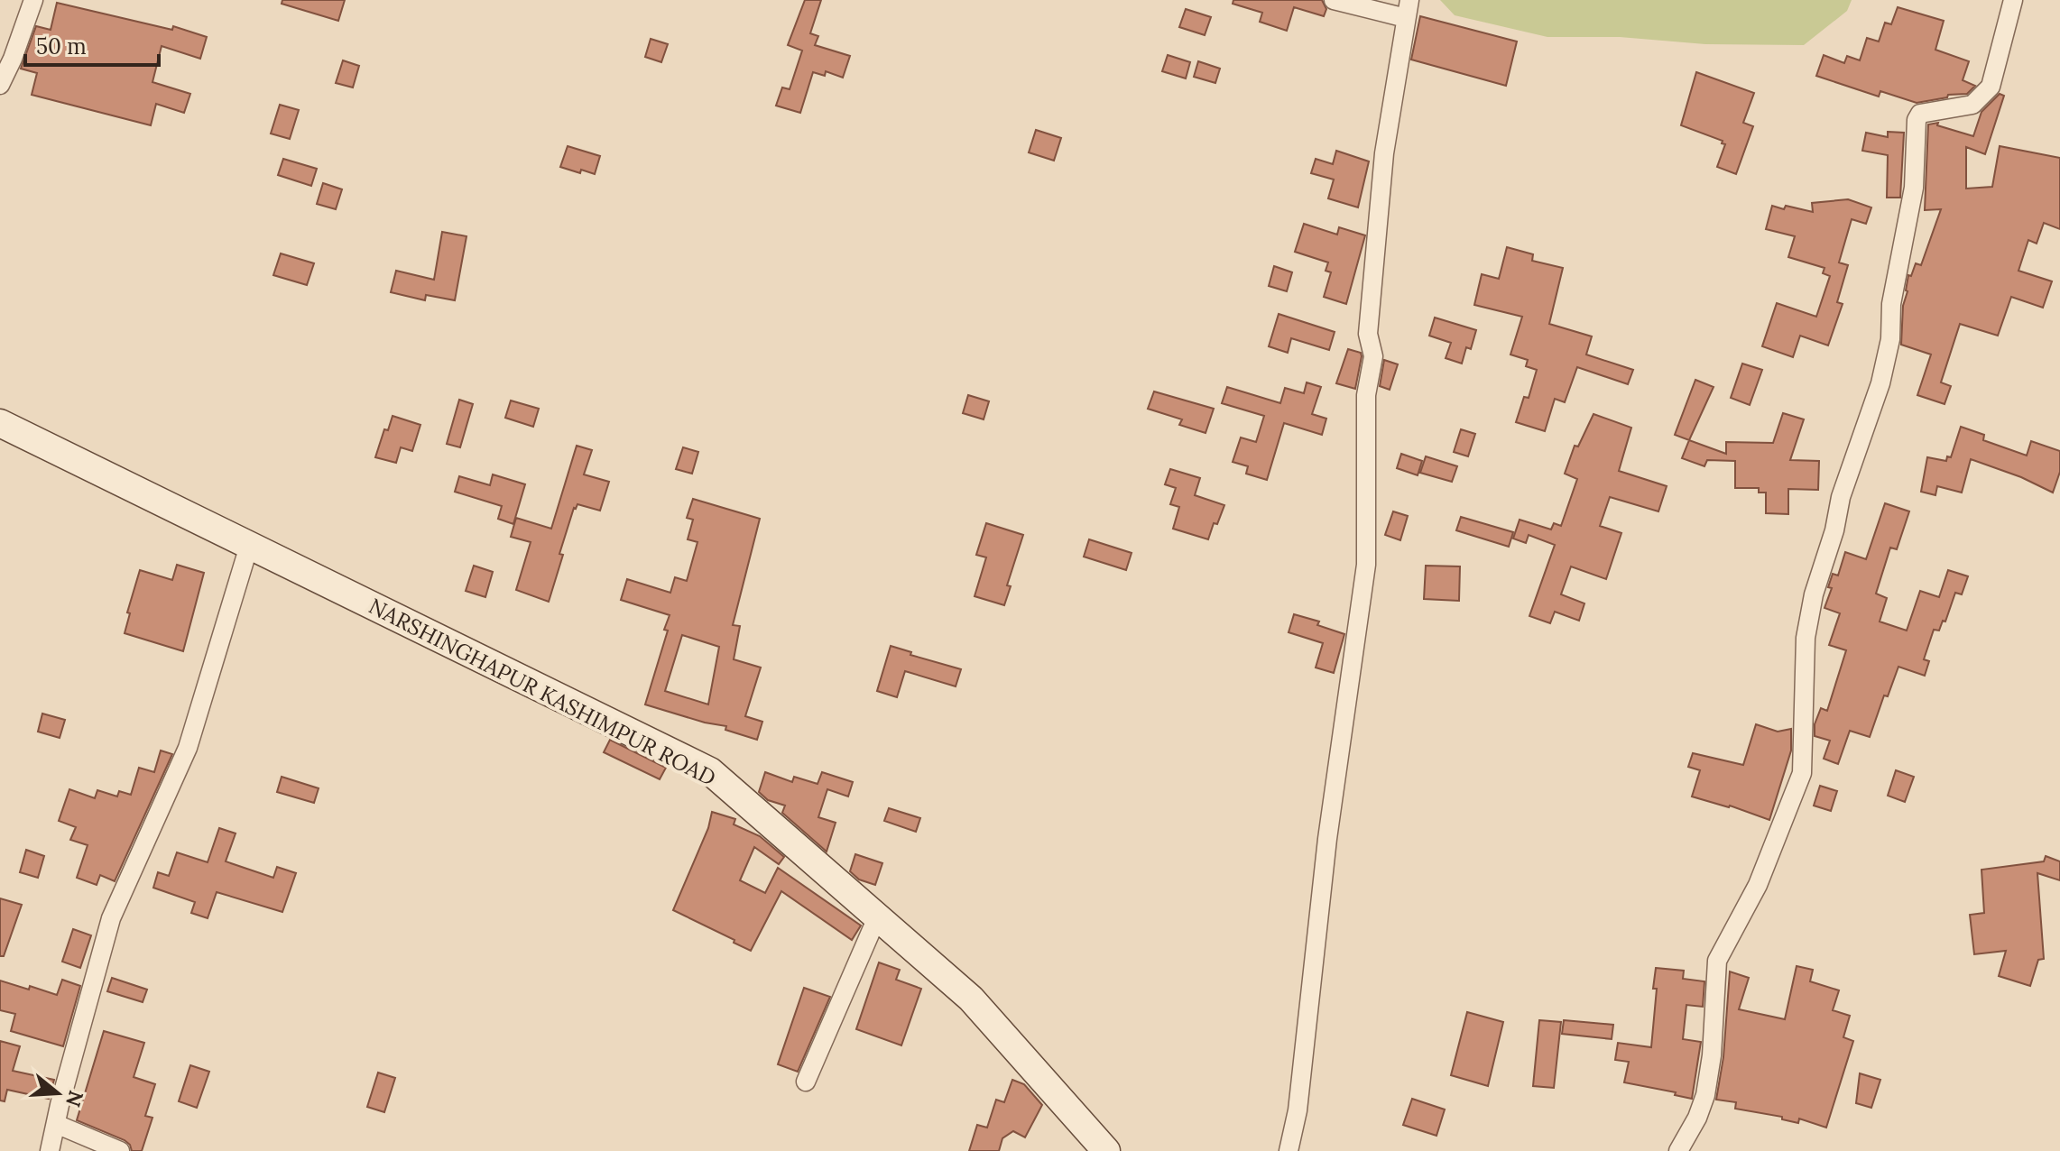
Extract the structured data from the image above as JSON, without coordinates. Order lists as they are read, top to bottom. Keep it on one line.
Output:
{"streets":{"street":["NARSHINGHAPUR KASHIMPUR ROAD"]},"scale_bar":"50 m","north":"right"}
